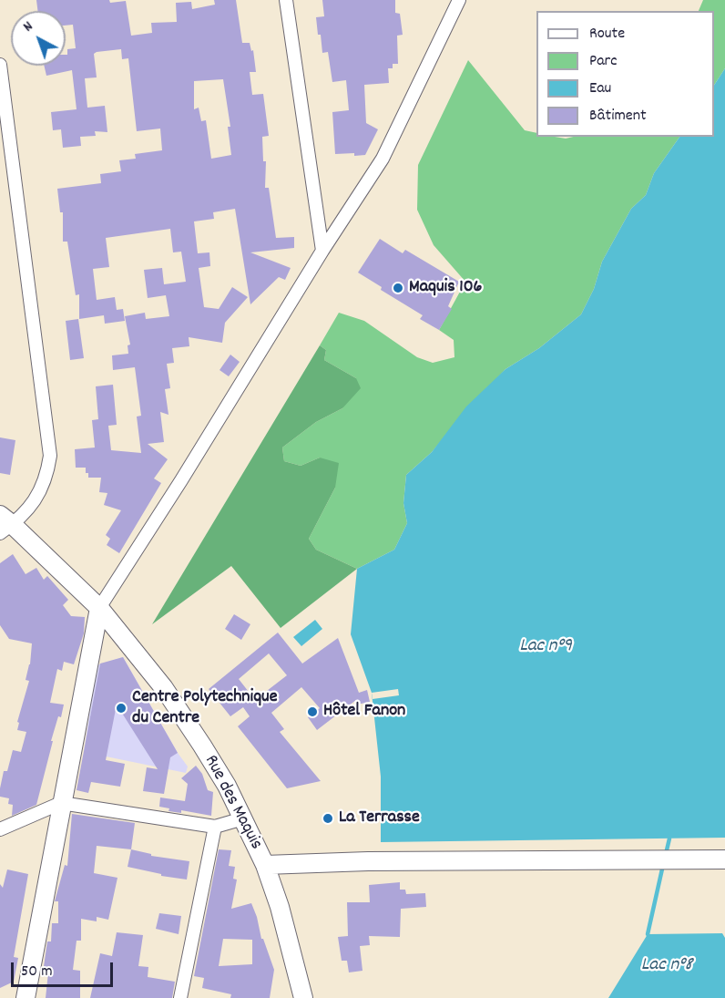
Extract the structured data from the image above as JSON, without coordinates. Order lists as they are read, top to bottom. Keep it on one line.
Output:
{"streets":{"street":["Rue des Maquis"]},"water":["Lac n°9","Lac n°8"],"places":["Maquis 106","Centre Polytechnique du Centre","Hôtel Fanon","La Terrasse"],"legend":["Route","Parc","Eau","Bâtiment"],"scale_bar":"50 m","north":"top left"}
